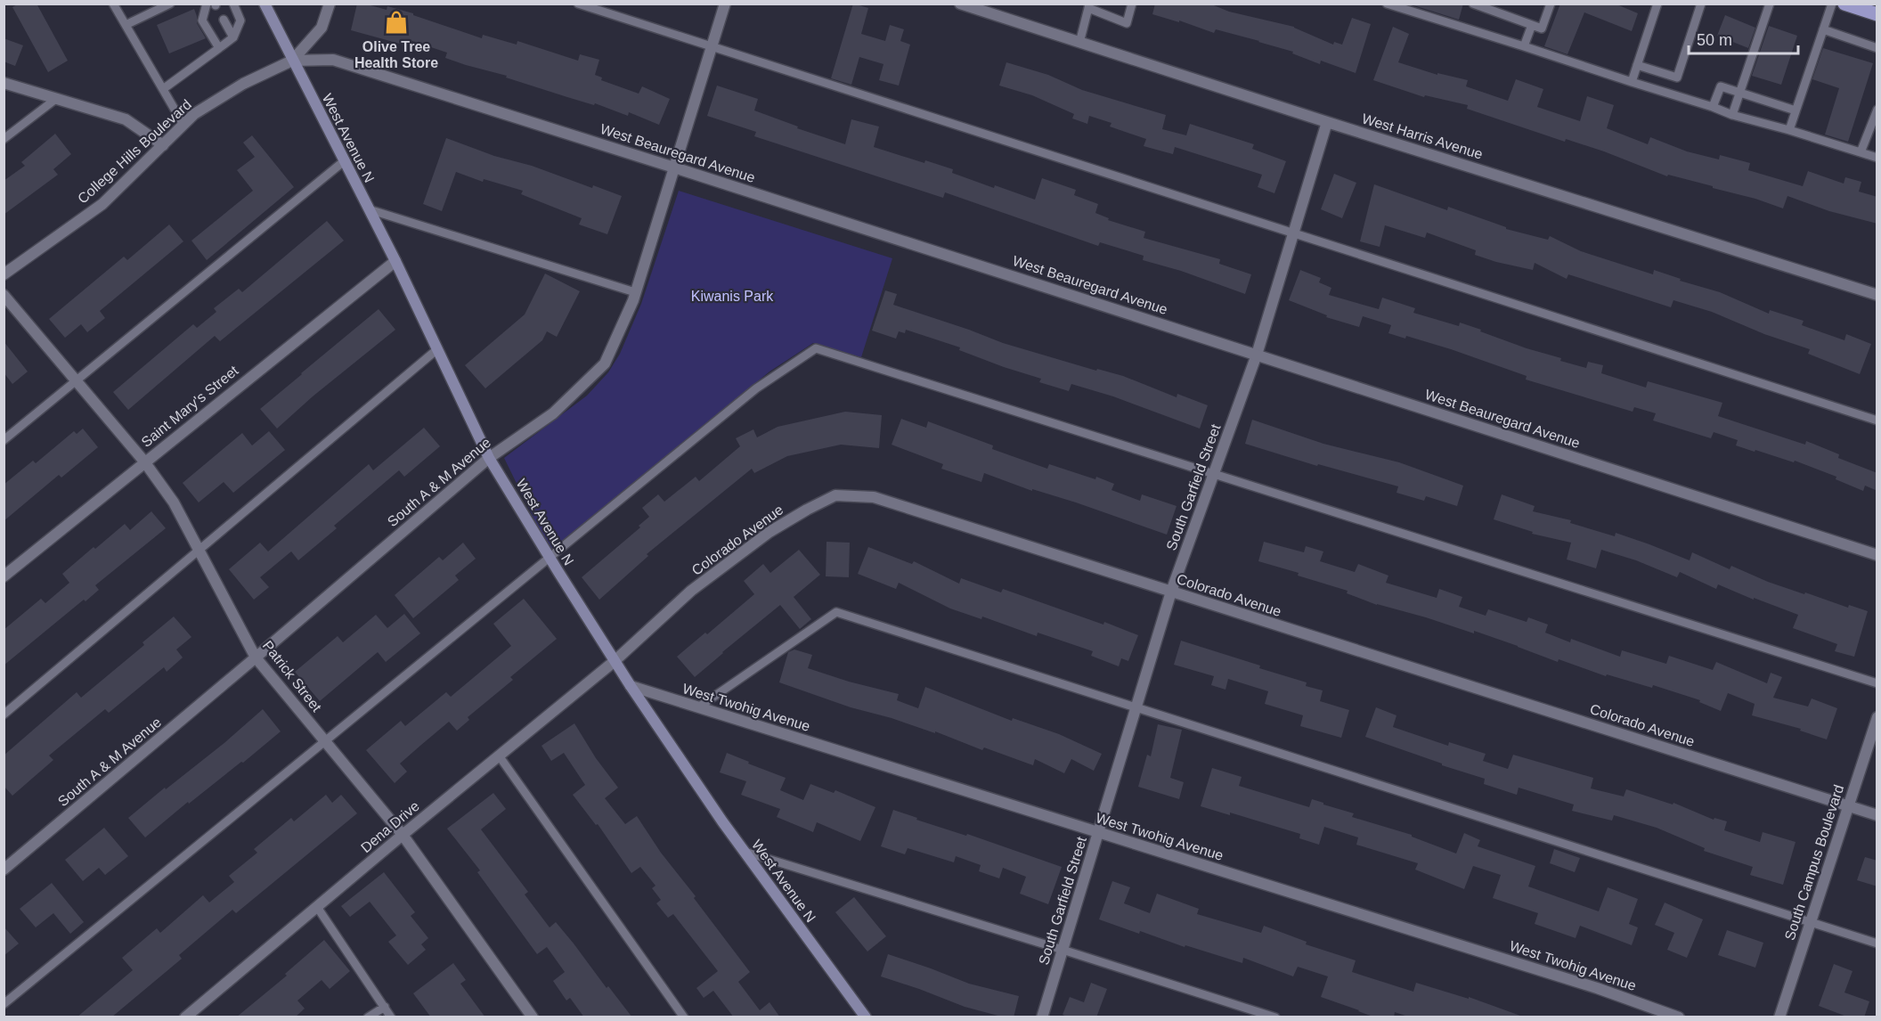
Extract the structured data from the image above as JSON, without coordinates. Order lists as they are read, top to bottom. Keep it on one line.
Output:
{"streets":{"main road":["West Avenue N"],"street":["West Harris Avenue","College Hills Boulevard","West Beauregard Avenue","Saint Mary's Street","South A & M Avenue","South Garfield Street","Colorado Avenue","Patrick Street","West Twohig Avenue","Dena Drive","South Campus Boulevard"]},"crossings":[["West Harris Avenue","South Garfield Street"],["West Avenue N","College Hills Boulevard"],["West Avenue N","West Beauregard Avenue"],["West Avenue N","Saint Mary's Street"],["West Avenue N","South A & M Avenue"],["West Avenue N","Colorado Avenue"],["West Avenue N","West Twohig Avenue"],["West Avenue N","Dena Drive"],["College Hills Boulevard","West Beauregard Avenue"],["West Beauregard Avenue","South A & M Avenue"],["West Beauregard Avenue","South Garfield Street"],["Saint Mary's Street","Patrick Street"],["South A & M Avenue","Patrick Street"],["South Garfield Street","Colorado Avenue"],["South Garfield Street","West Twohig Avenue"],["Colorado Avenue","Dena Drive"],["Colorado Avenue","South Campus Boulevard"],["Patrick Street","Dena Drive"]],"parks":["Kiwanis Park"],"places":{"shop":["Olive Tree Health Store"]},"scale_bar":"50 m"}
